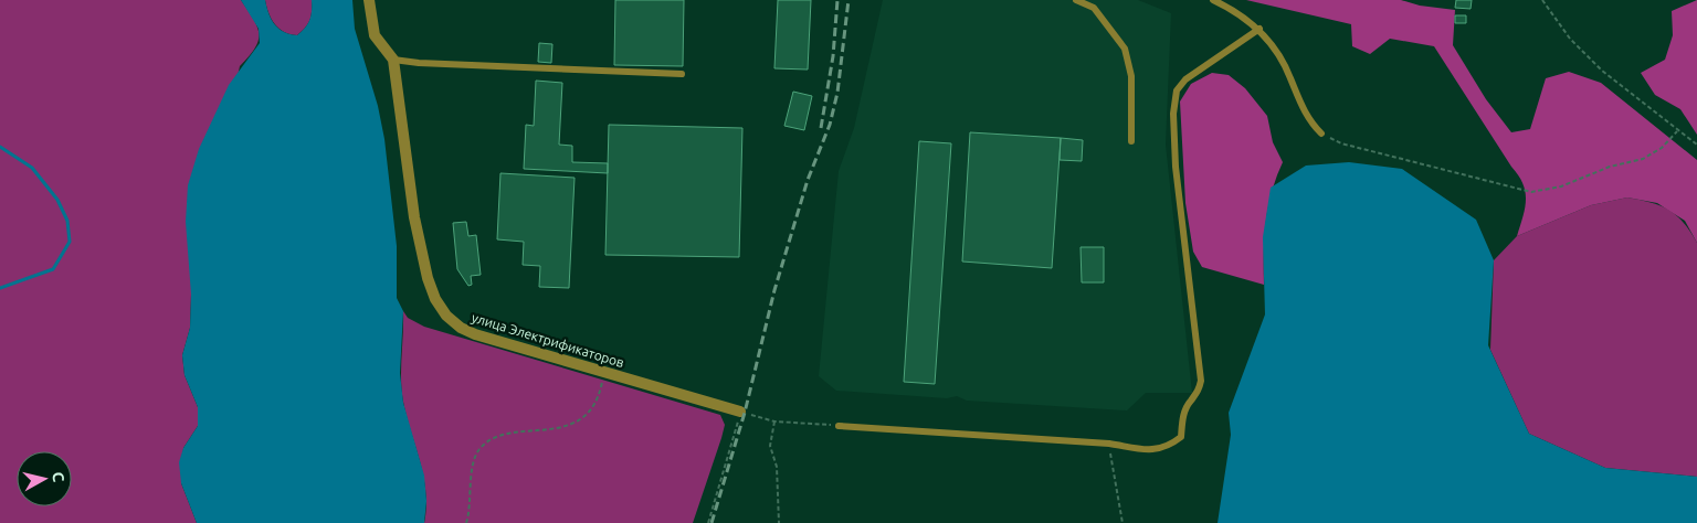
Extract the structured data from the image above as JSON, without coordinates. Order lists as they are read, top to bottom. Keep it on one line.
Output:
{"streets":{"street":["улица Электрификаторов"]},"north":"right"}
